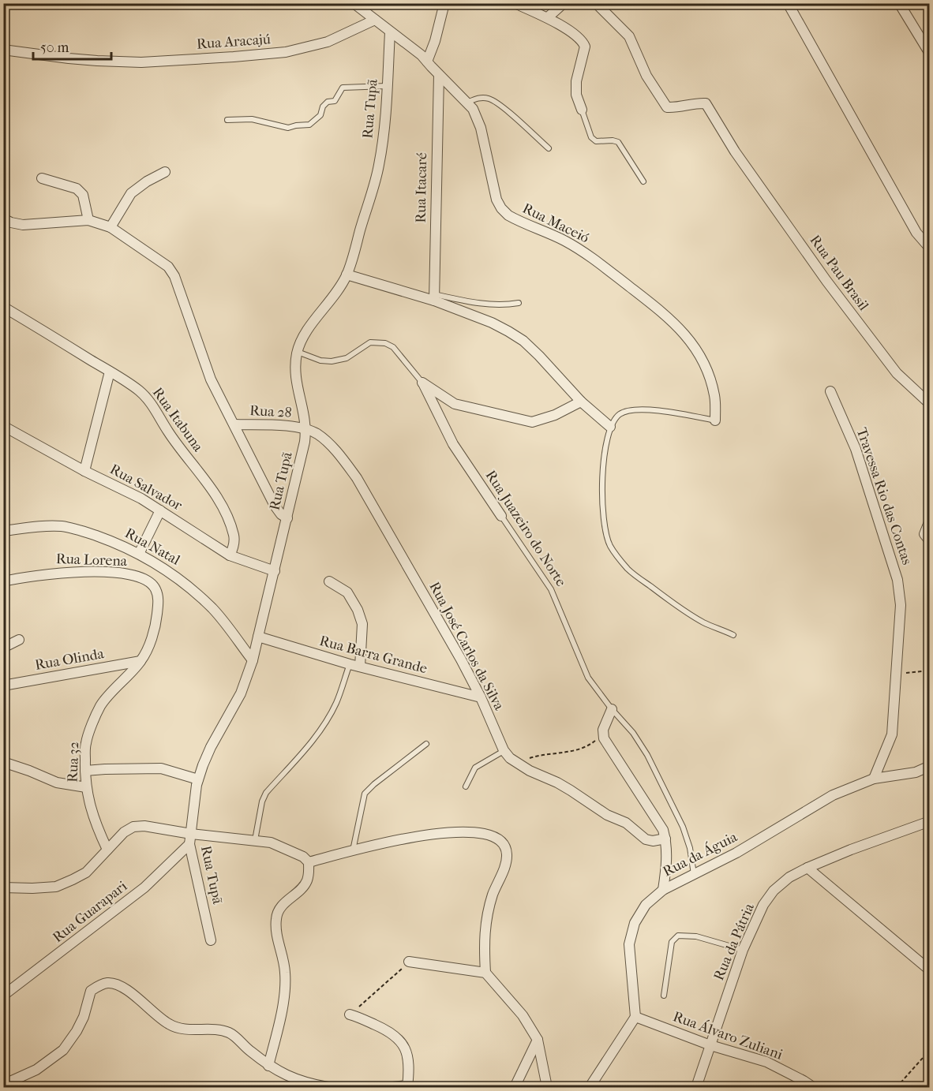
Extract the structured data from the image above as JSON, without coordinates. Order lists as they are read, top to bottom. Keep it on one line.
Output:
{"streets":{"street":["Rua Aracajú","Rua Tupã","Rua Itacaré","Rua Maceió","Rua Pau Brasil","Rua 28","Rua Itabuna","Rua Salvador","Travessa Rio das Contas","Rua Juazeiro do Norte","Rua Natal","Rua Lorena","Rua José Carlos da Silva","Rua Barra Grande","Rua Olinda","Rua 32","Rua da Águia","Rua Guarapari","Rua da Pátria","Rua Álvaro Zuliani"]},"crossings":[["Rua Aracajú","Rua Maceió"],["Rua Tupã","Rua Maceió"],["Rua Tupã","Rua 28"],["Rua Tupã","Rua Salvador"],["Rua Tupã","Rua Juazeiro do Norte"],["Rua Tupã","Rua Natal"],["Rua Tupã","Rua José Carlos da Silva"],["Rua Tupã","Rua Barra Grande"],["Rua Tupã","Rua Guarapari"],["Rua Itacaré","Rua Maceió"],["Rua 28","Rua José Carlos da Silva"],["Rua Itabuna","Rua Salvador"],["Travessa Rio das Contas","Rua da Águia"],["Rua Juazeiro do Norte","Rua da Águia"],["Rua Lorena","Rua Olinda"],["Rua Lorena","Rua 32"],["Rua José Carlos da Silva","Rua Barra Grande"],["Rua Olinda","Rua 32"],["Rua da Águia","Rua Álvaro Zuliani"],["Rua da Pátria","Rua Álvaro Zuliani"]],"scale_bar":"50 m"}
